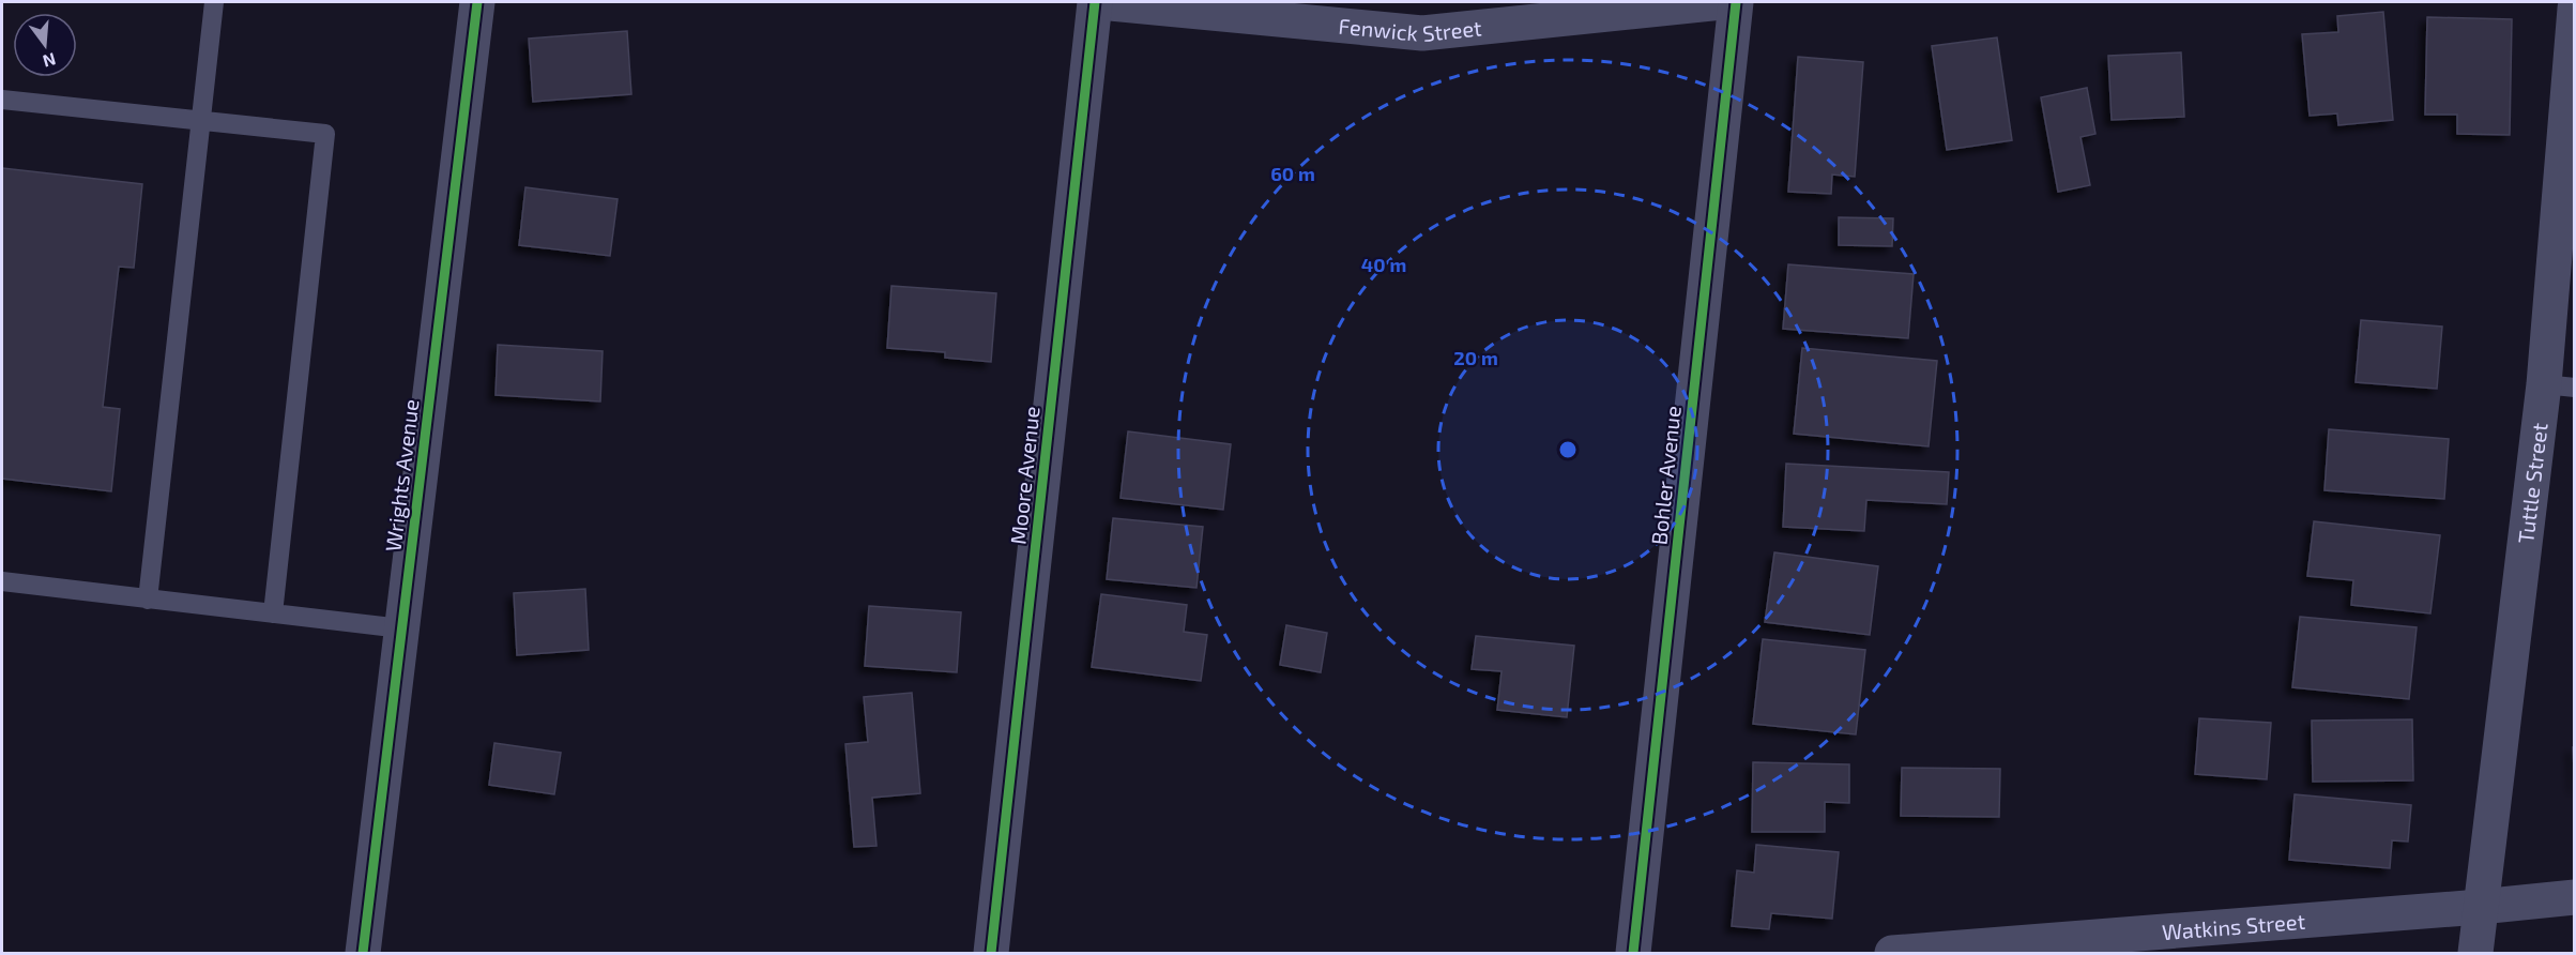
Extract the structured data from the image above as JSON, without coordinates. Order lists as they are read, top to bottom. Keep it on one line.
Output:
{"streets":{"street":["Fenwick Street","Wrights Avenue","Moore Avenue","Bohler Avenue","Tuttle Street","Watkins Street"]},"crossings":[["Fenwick Street","Moore Avenue"],["Tuttle Street","Watkins Street"]],"north":"bottom","rings":["60 m","40 m","20 m"]}
